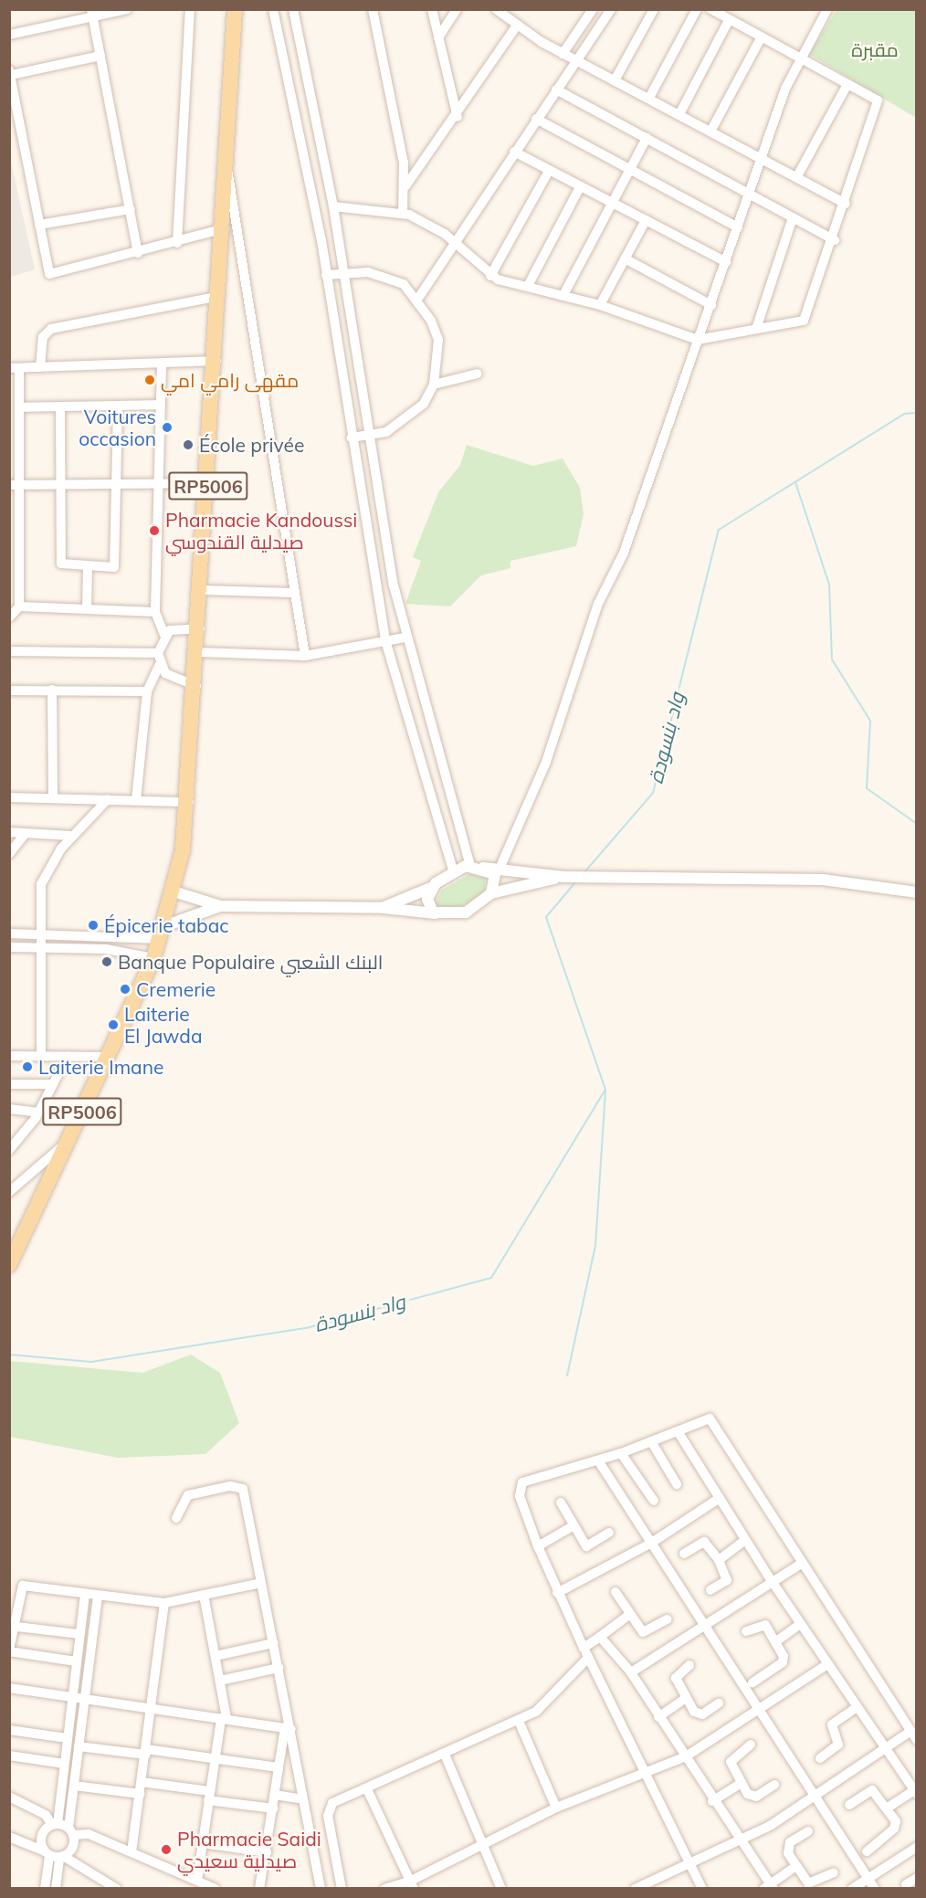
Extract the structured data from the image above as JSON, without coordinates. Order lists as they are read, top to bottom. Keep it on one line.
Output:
{"streets":{"main road":["RP5006"]},"water":["واد بنسودة"],"parks":["مقبرة"],"places":["مقهى رامي امي","Voitures occasion","École privée","Pharmacie Kandoussi صيدلية القندوسي","Épicerie tabac","Banque Populaire البنك الشعبي","Cremerie","Laiterie El Jawda","Laiterie Imane","Pharmacie Saidi صيدلية سعيدي"]}
